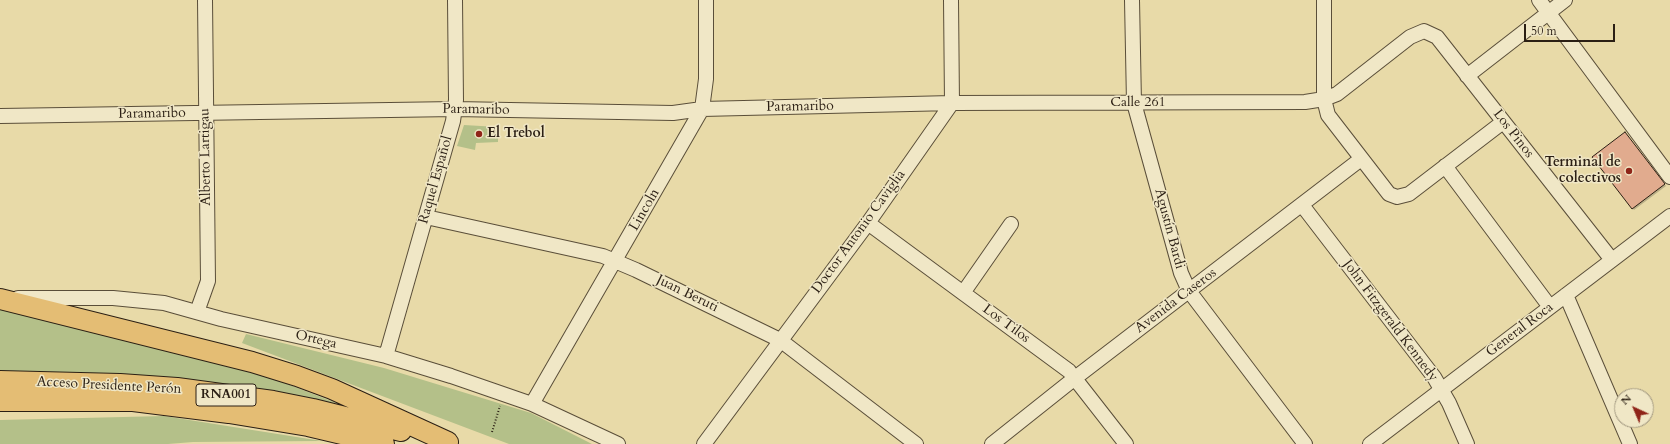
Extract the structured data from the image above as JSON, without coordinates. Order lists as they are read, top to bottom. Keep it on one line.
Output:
{"streets":{"highway":["Acceso Presidente Perón","RNA001"],"street":["Calle 261","Paramaribo","Los Pinos","Alberto Lartigau","Raquel Español","Lincoln","Agustín Bardi","Doctor Antonio Caviglia","Juan Beruti","Avenida Caseros","John Fitzgerald Kennedy","Los Tilos","General Roca","Ortega"]},"crossings":[["Calle 261","Paramaribo"],["Calle 261","Los Pinos"],["Calle 261","Agustín Bardi"],["Calle 261","Doctor Antonio Caviglia"],["Paramaribo","Alberto Lartigau"],["Paramaribo","Raquel Español"],["Paramaribo","Lincoln"],["Paramaribo","Doctor Antonio Caviglia"],["Los Pinos","General Roca"],["Alberto Lartigau","Ortega"],["Raquel Español","Juan Beruti"],["Raquel Español","Ortega"],["Lincoln","Juan Beruti"],["Lincoln","Ortega"],["Agustín Bardi","Avenida Caseros"],["Doctor Antonio Caviglia","Juan Beruti"],["Doctor Antonio Caviglia","Los Tilos"],["Avenida Caseros","John Fitzgerald Kennedy"],["Avenida Caseros","Los Tilos"],["John Fitzgerald Kennedy","General Roca"]],"places":["El Trebol","Terminal de colectivos"],"scale_bar":"50 m","north":"top left"}
